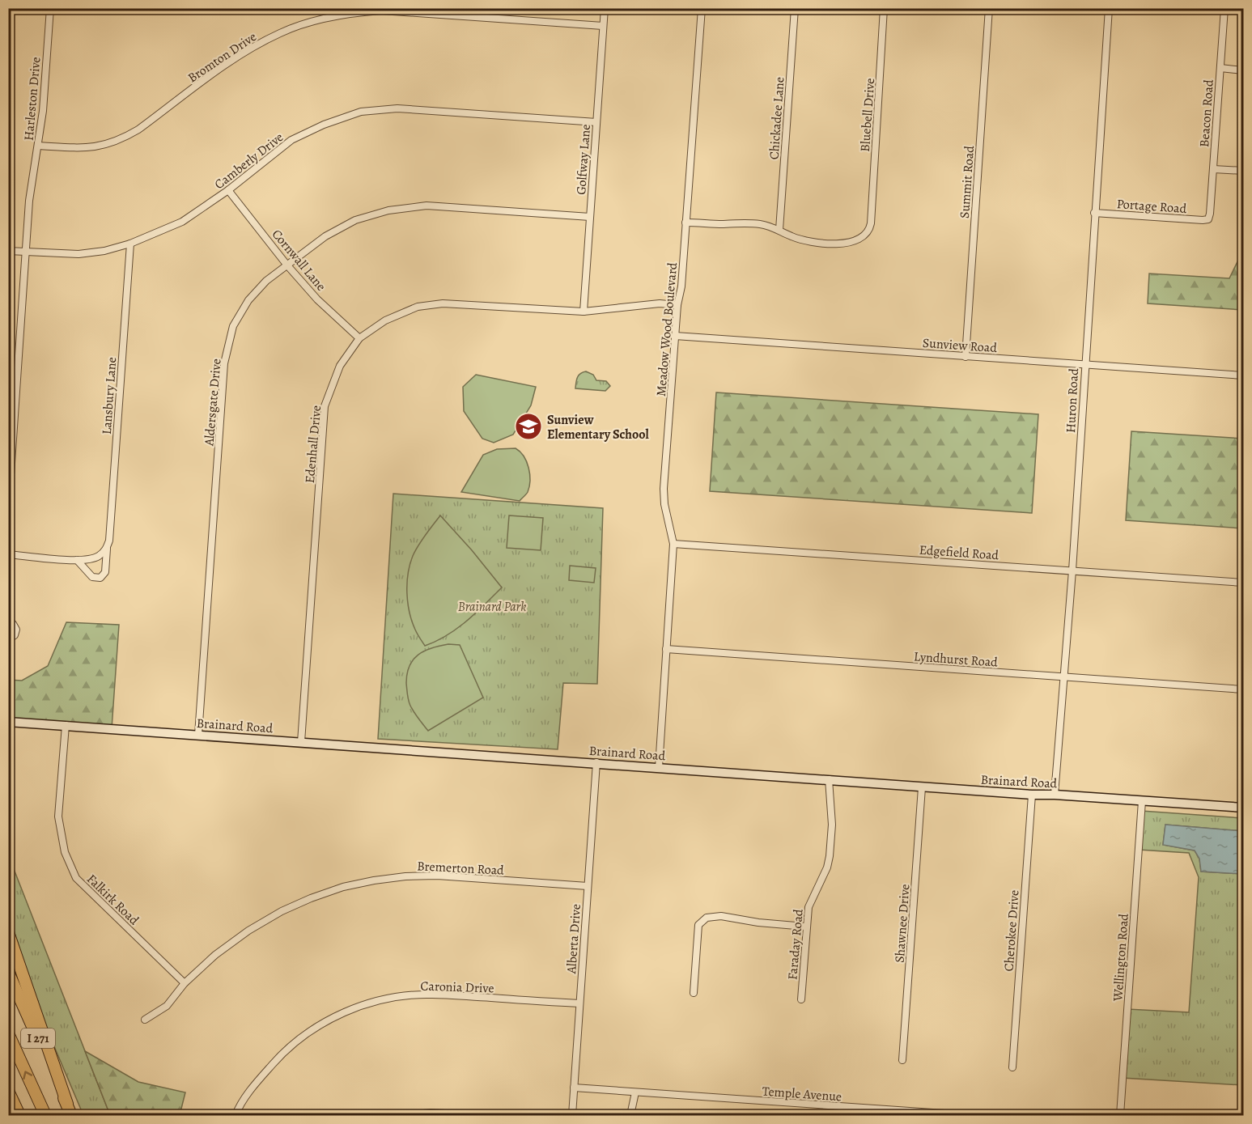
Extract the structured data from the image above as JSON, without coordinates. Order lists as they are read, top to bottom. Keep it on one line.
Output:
{"streets":{"highway":["I 271"],"main road":["Brainard Road"],"street":["Bromton Drive","Harleston Drive","Beacon Road","Bluebell Drive","Chickadee Lane","Golfway Lane","Camberly Drive","Summit Road","Portage Road","Cornwall Lane","Meadow Wood Boulevard","Sunview Road","Lansbury Lane","Huron Road","Aldersgate Drive","Edenhall Drive","Edgefield Road","Lyndhurst Road","Bremerton Road","Falkirk Road","Shawnee Drive","Cherokee Drive","Alberta Drive","Faraday Road","Wellington Road","Caronia Drive","Temple Avenue"]},"crossings":[["Bromton Drive","Harleston Drive"],["Bromton Drive","Golfway Lane"],["Harleston Drive","Camberly Drive"],["Beacon Road","Portage Road"],["Bluebell Drive","Chickadee Lane"],["Golfway Lane","Camberly Drive"],["Golfway Lane","Aldersgate Drive"],["Golfway Lane","Edenhall Drive"],["Camberly Drive","Cornwall Lane"],["Camberly Drive","Lansbury Lane"],["Summit Road","Sunview Road"],["Portage Road","Huron Road"],["Cornwall Lane","Aldersgate Drive"],["Cornwall Lane","Edenhall Drive"],["Meadow Wood Boulevard","Sunview Road"],["Meadow Wood Boulevard","Edenhall Drive"],["Meadow Wood Boulevard","Edgefield Road"],["Meadow Wood Boulevard","Lyndhurst Road"],["Meadow Wood Boulevard","Brainard Road"],["Sunview Road","Huron Road"],["Huron Road","Edgefield Road"],["Huron Road","Lyndhurst Road"],["Huron Road","Brainard Road"],["Aldersgate Drive","Brainard Road"],["Edenhall Drive","Brainard Road"],["Brainard Road","Falkirk Road"],["Brainard Road","Shawnee Drive"],["Brainard Road","Cherokee Drive"],["Brainard Road","Alberta Drive"],["Brainard Road","Faraday Road"],["Brainard Road","Wellington Road"],["Bremerton Road","Falkirk Road"],["Bremerton Road","Alberta Drive"],["Alberta Drive","Caronia Drive"],["Alberta Drive","Temple Avenue"]],"parks":["Brainard Park"],"places":{"school or university":["Sunview Elementary School"]}}
